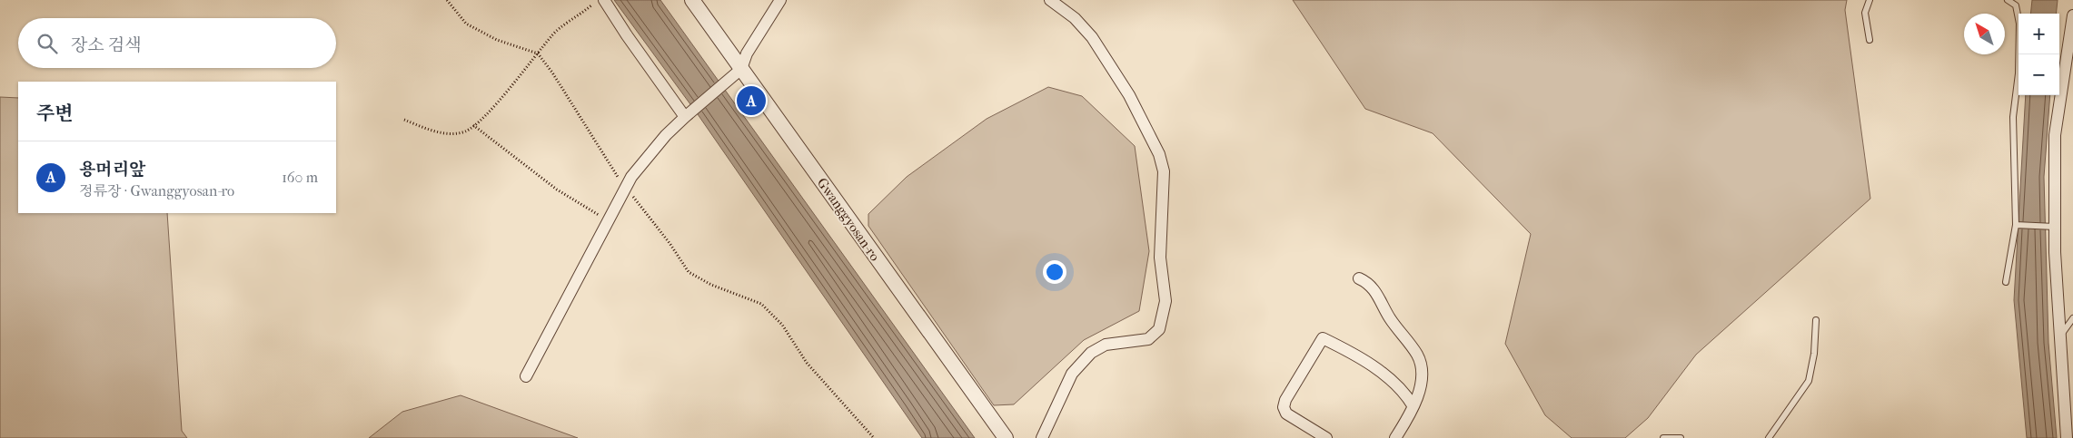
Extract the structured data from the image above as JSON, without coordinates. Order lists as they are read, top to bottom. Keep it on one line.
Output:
{"streets":{"street":["Gwanggyosan-ro"]},"north":"top left","page":{"map_buttons":["+","−"],"search":"장소 검색","heading":"주변","pins":"A","list":[{"mark":"A","name":"용머리앞","note":"정류장 · Gwanggyosan-ro","value":"160 m"}]}}
